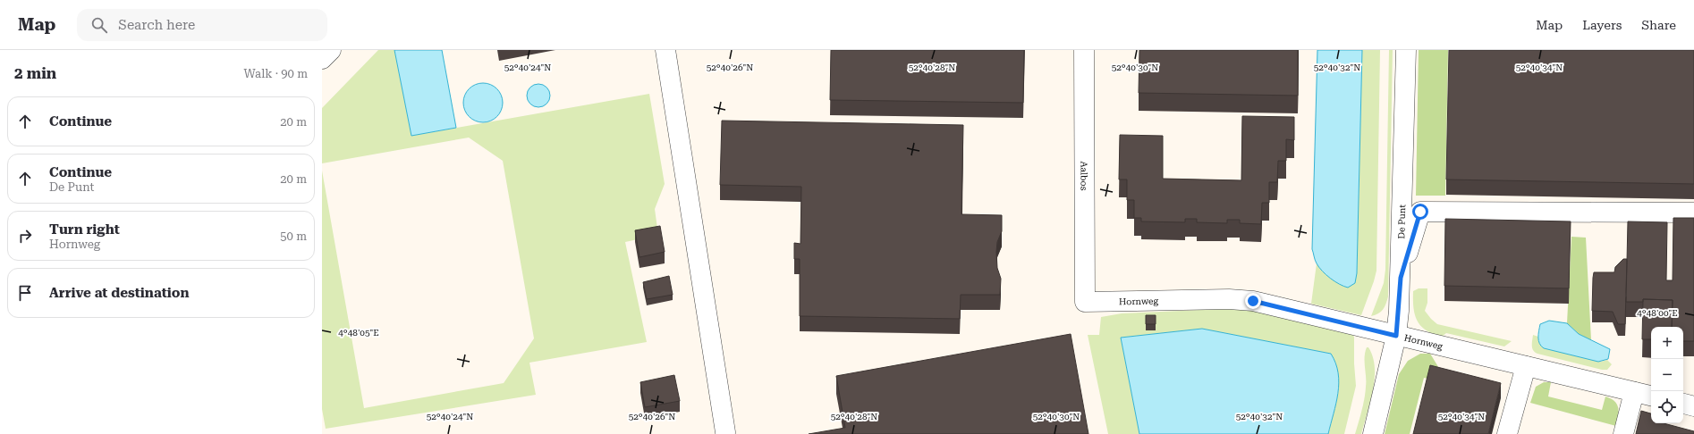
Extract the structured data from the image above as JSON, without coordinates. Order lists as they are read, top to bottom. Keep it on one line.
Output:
{"streets":{"street":["Aalbos","De Punt","Hornweg"]},"crossings":[["Aalbos","Hornweg"],["De Punt","Hornweg"]],"page":{"header":"Map","search":"Search here","nav":["Map","Layers","Share"],"heading":["2 min","Walk · 90 m"],"list":[["Continue","20 m"],["Continue","De Punt","20 m"],["Turn right","Hornweg","50 m"],"Arrive at destination"],"map_buttons":["+","−"]},"coordinates":["52°40'24\"N","52°40'26\"N","52°40'28\"N","52°40'30\"N","52°40'32\"N","52°40'34\"N","4°48'00\"E","4°48'05\"E"]}
